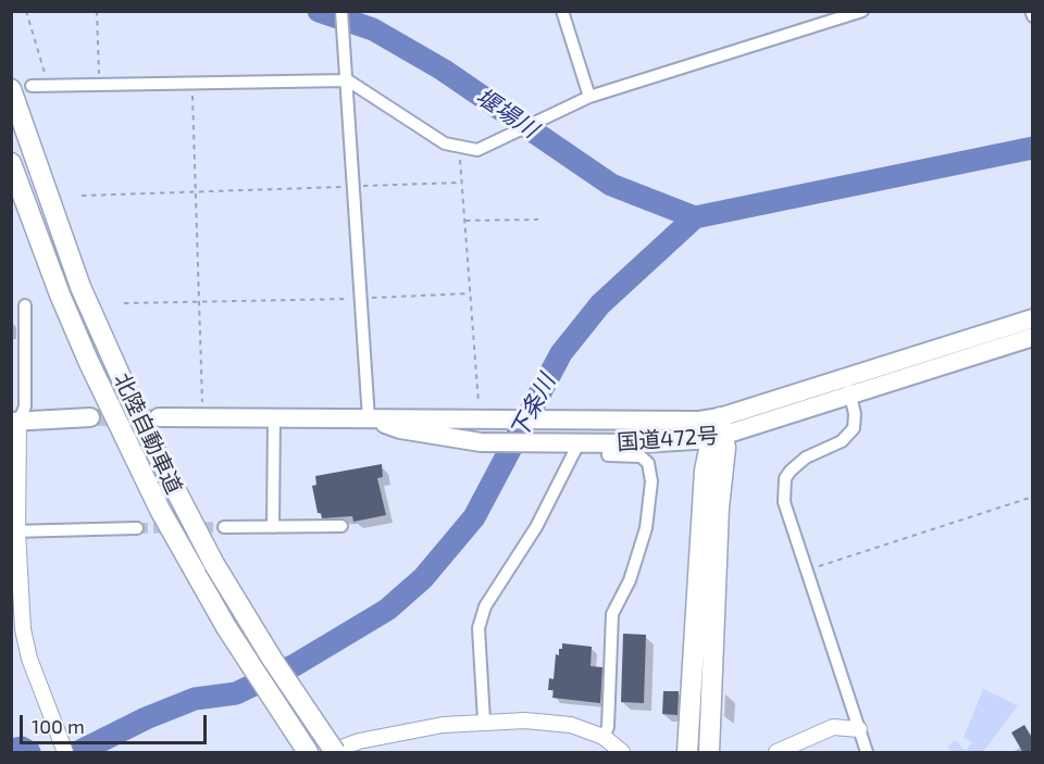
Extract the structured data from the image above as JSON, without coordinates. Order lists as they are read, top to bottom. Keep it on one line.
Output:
{"streets":{"highway":["北陸自動車道","国道472号"]},"water":["堰場川","下条川"],"scale_bar":"100 m"}
